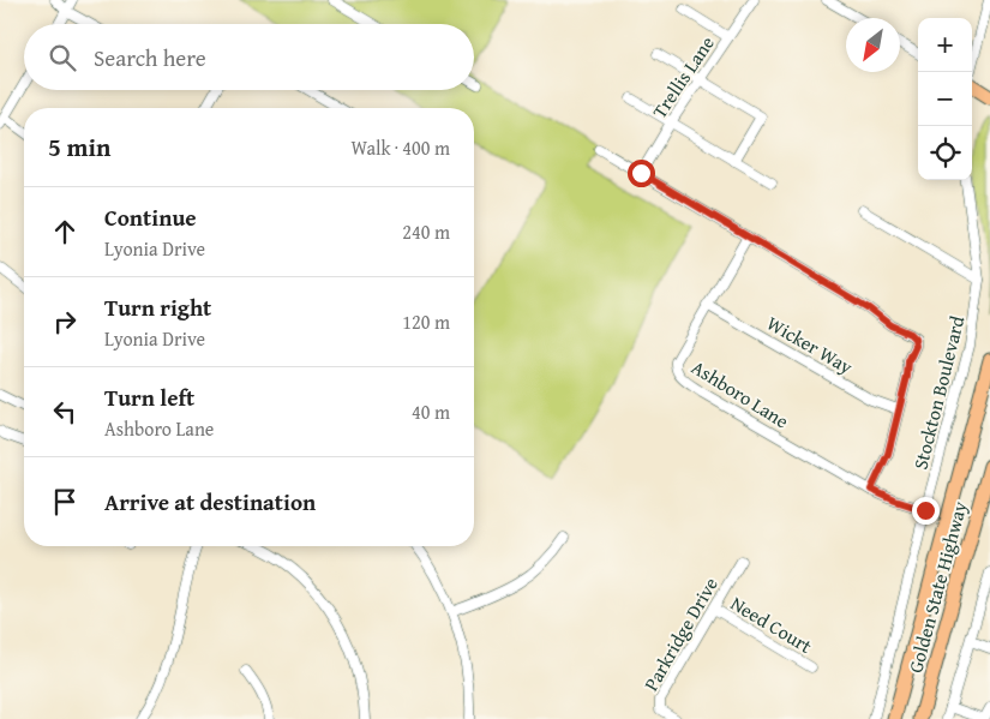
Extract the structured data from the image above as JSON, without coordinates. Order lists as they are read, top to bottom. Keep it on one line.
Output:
{"streets":{"highway":["Golden State Highway"],"street":["Trellis Lane","Wicker Way","Stockton Boulevard","Ashboro Lane","Need Court","Parkridge Drive"]},"crossings":[["Wicker Way","Ashboro Lane"],["Stockton Boulevard","Ashboro Lane"],["Need Court","Parkridge Drive"]],"north":"bottom left","page":{"map_buttons":["+","−"],"search":"Search here","heading":["5 min","Walk · 400 m"],"list":[["Continue","Lyonia Drive","240 m"],["Turn right","Lyonia Drive","120 m"],["Turn left","Ashboro Lane","40 m"],"Arrive at destination"]}}
